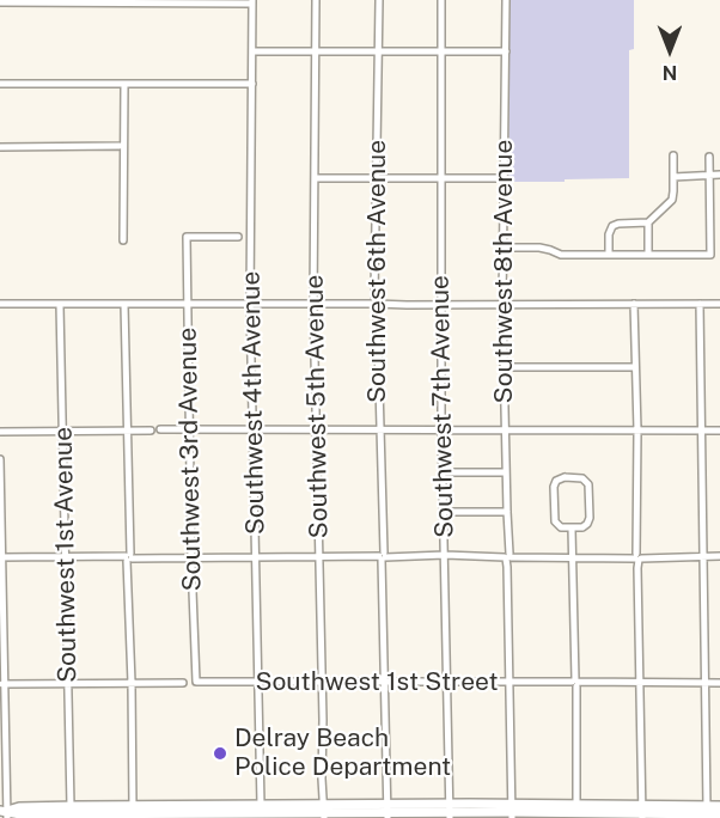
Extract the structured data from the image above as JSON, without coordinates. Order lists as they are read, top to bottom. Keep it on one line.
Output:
{"streets":{"street":["Southwest 6th Avenue","Southwest 8th Avenue","Southwest 4th Avenue","Southwest 5th Avenue","Southwest 7th Avenue","Southwest 3rd Avenue","Southwest 1st Avenue","Southwest 1st Street"]},"crossings":[["Southwest 6th Avenue","Southwest 1st Street"],["Southwest 8th Avenue","Southwest 1st Street"],["Southwest 4th Avenue","Southwest 1st Street"],["Southwest 5th Avenue","Southwest 1st Street"],["Southwest 7th Avenue","Southwest 1st Street"],["Southwest 3rd Avenue","Southwest 1st Street"]],"places":["Delray Beach Police Department"],"north":"bottom"}
